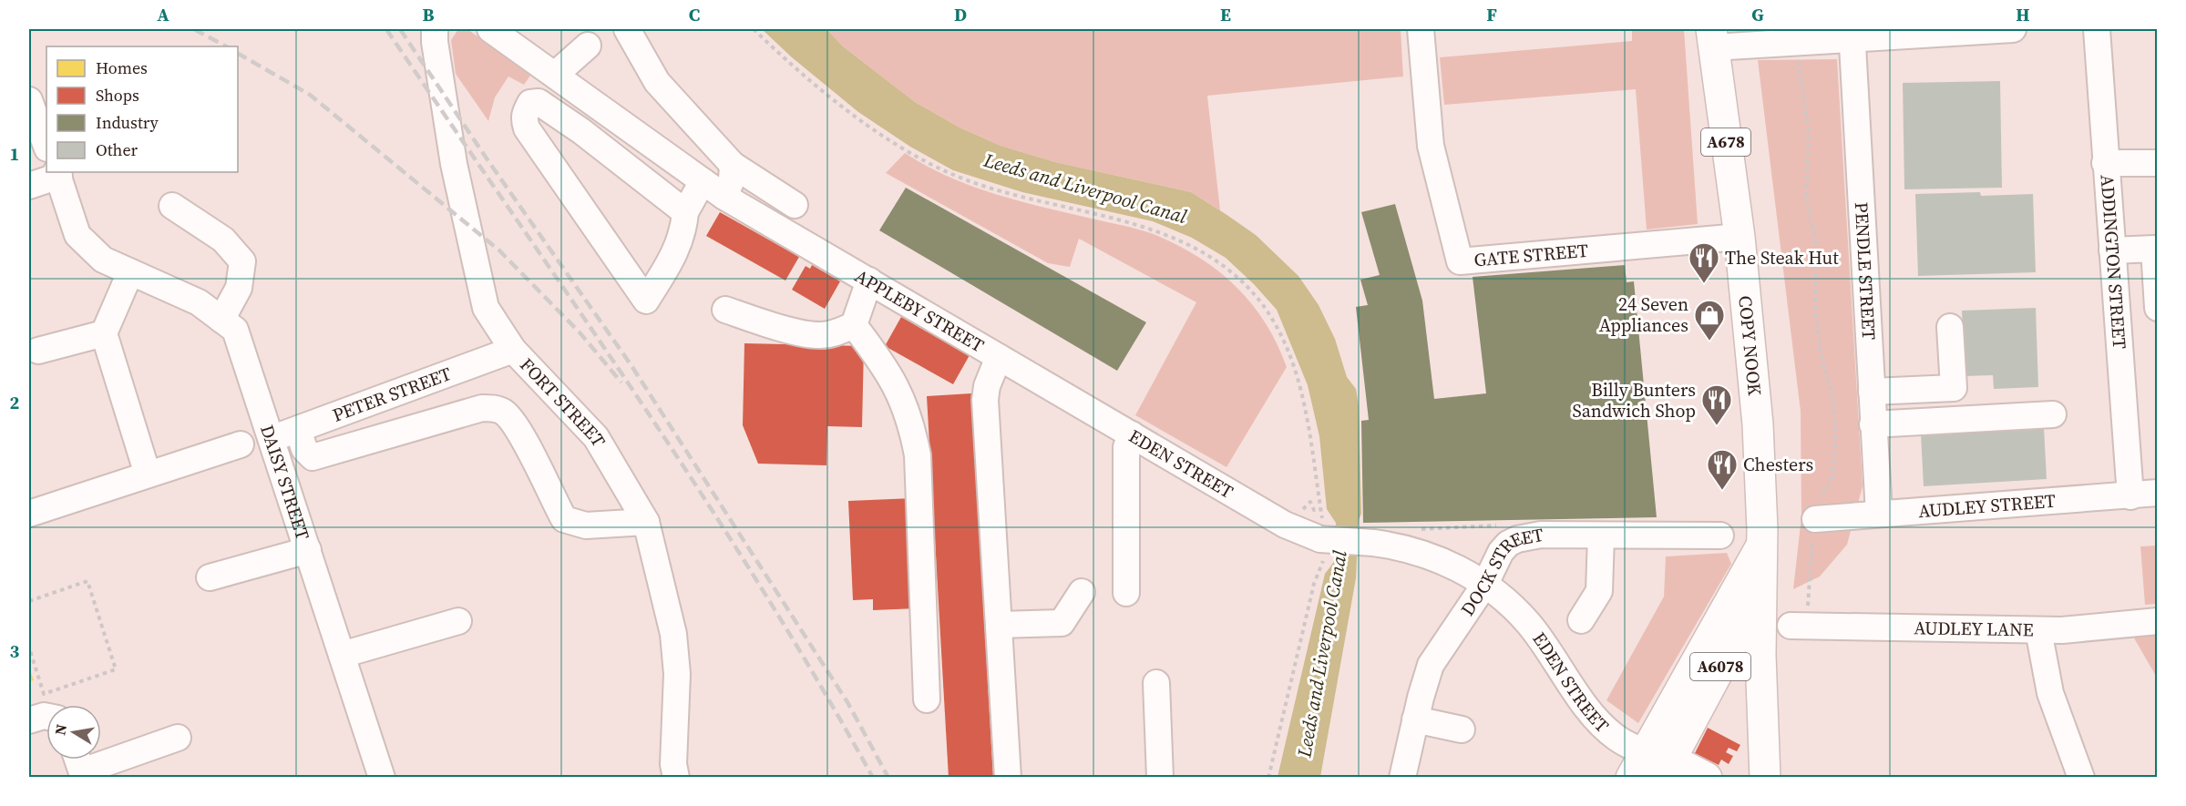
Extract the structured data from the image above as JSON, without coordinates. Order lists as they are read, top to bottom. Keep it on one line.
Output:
{"streets":{"highway":["A678","COPY NOOK","A6078"],"street":["GATE STREET","ADDINGTON STREET","PENDLE STREET","APPLEBY STREET","PETER STREET","FORT STREET","EDEN STREET","DAISY STREET","AUDLEY STREET","DOCK STREET","AUDLEY LANE"]},"crossings":[["GATE STREET","COPY NOOK"],["ADDINGTON STREET","AUDLEY STREET"],["PENDLE STREET","AUDLEY STREET"],["APPLEBY STREET","EDEN STREET"],["COPY NOOK","A6078"],["PETER STREET","FORT STREET"],["PETER STREET","DAISY STREET"],["EDEN STREET","DOCK STREET"],["EDEN STREET","A6078"]],"water":["Leeds and Liverpool Canal"],"places":{"restaurant":["The Steak Hut","Billy Bunters Sandwich Shop","Chesters"],"shop":["24 Seven Appliances"]},"legend":["Homes","Shops","Industry","Other"],"north":"left","grid":{"columns":["A","B","C","D","E","F","G","H"],"rows":["1","2","3"]}}
